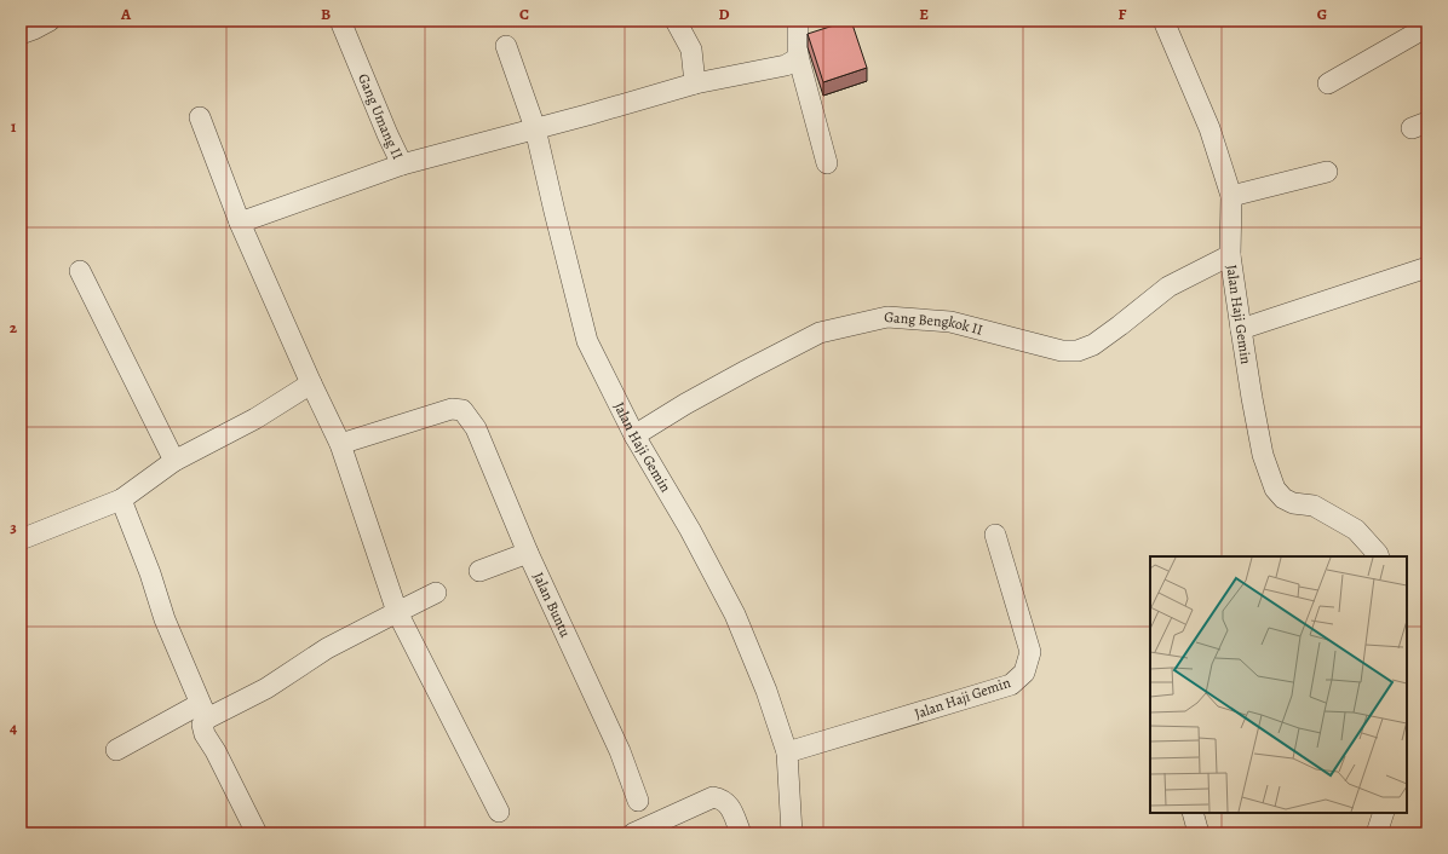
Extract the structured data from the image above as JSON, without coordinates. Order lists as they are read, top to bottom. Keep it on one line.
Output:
{"streets":{"street":["Gang Umang II","Jalan Haji Gemin","Gang Bengkok II","Jalan Buntu"]},"crossings":[["Gang Umang II","Jalan Haji Gemin"],["Jalan Haji Gemin","Gang Bengkok II"]],"grid":{"columns":["A","B","C","D","E","F","G"],"rows":["1","2","3","4"]}}
